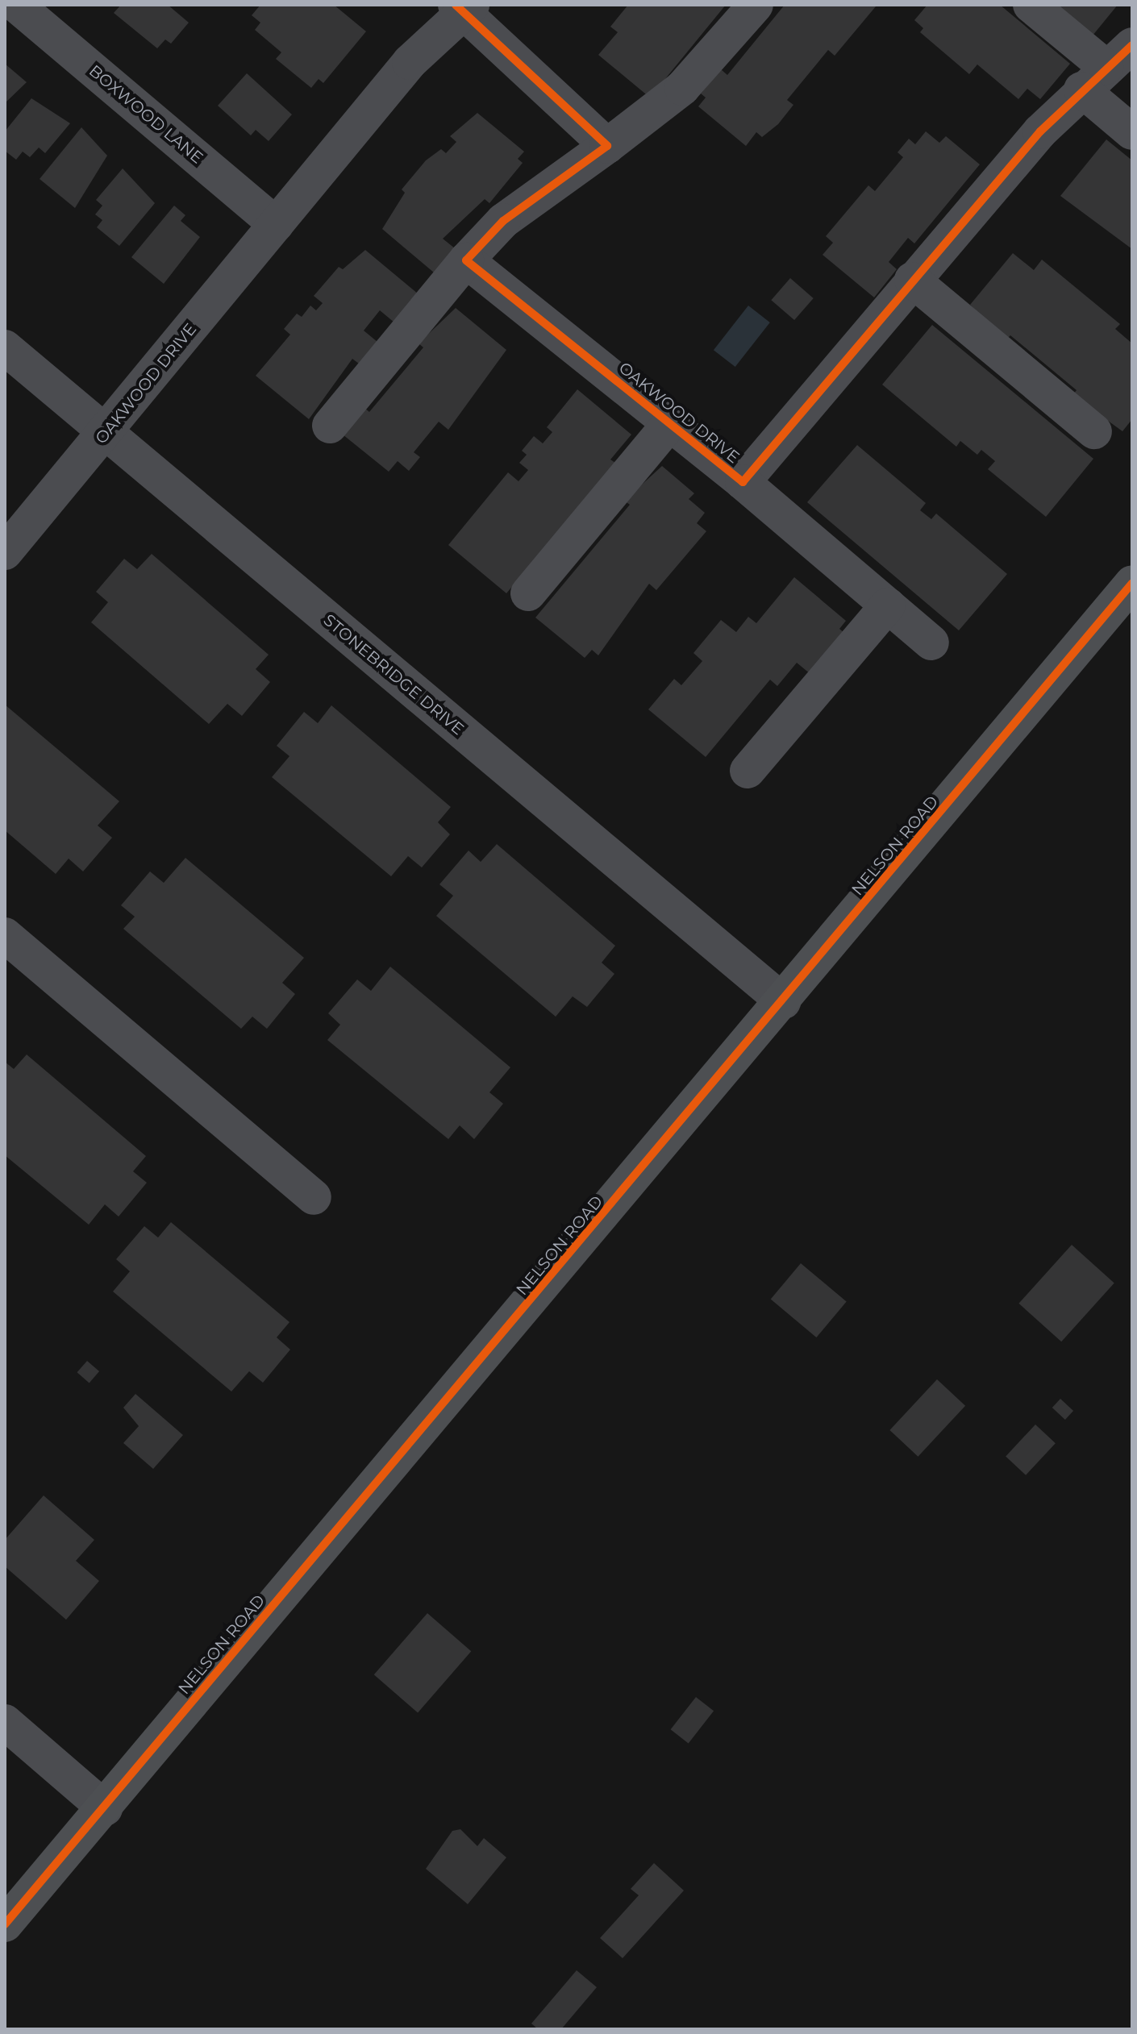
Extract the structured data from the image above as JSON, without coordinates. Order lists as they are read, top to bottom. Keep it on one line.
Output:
{"streets":{"main road":["NELSON ROAD"],"street":["BOXWOOD LANE","OAKWOOD DRIVE","STONEBRIDGE DRIVE"]},"crossings":[["BOXWOOD LANE","OAKWOOD DRIVE"],["OAKWOOD DRIVE","STONEBRIDGE DRIVE"],["STONEBRIDGE DRIVE","NELSON ROAD"]]}
